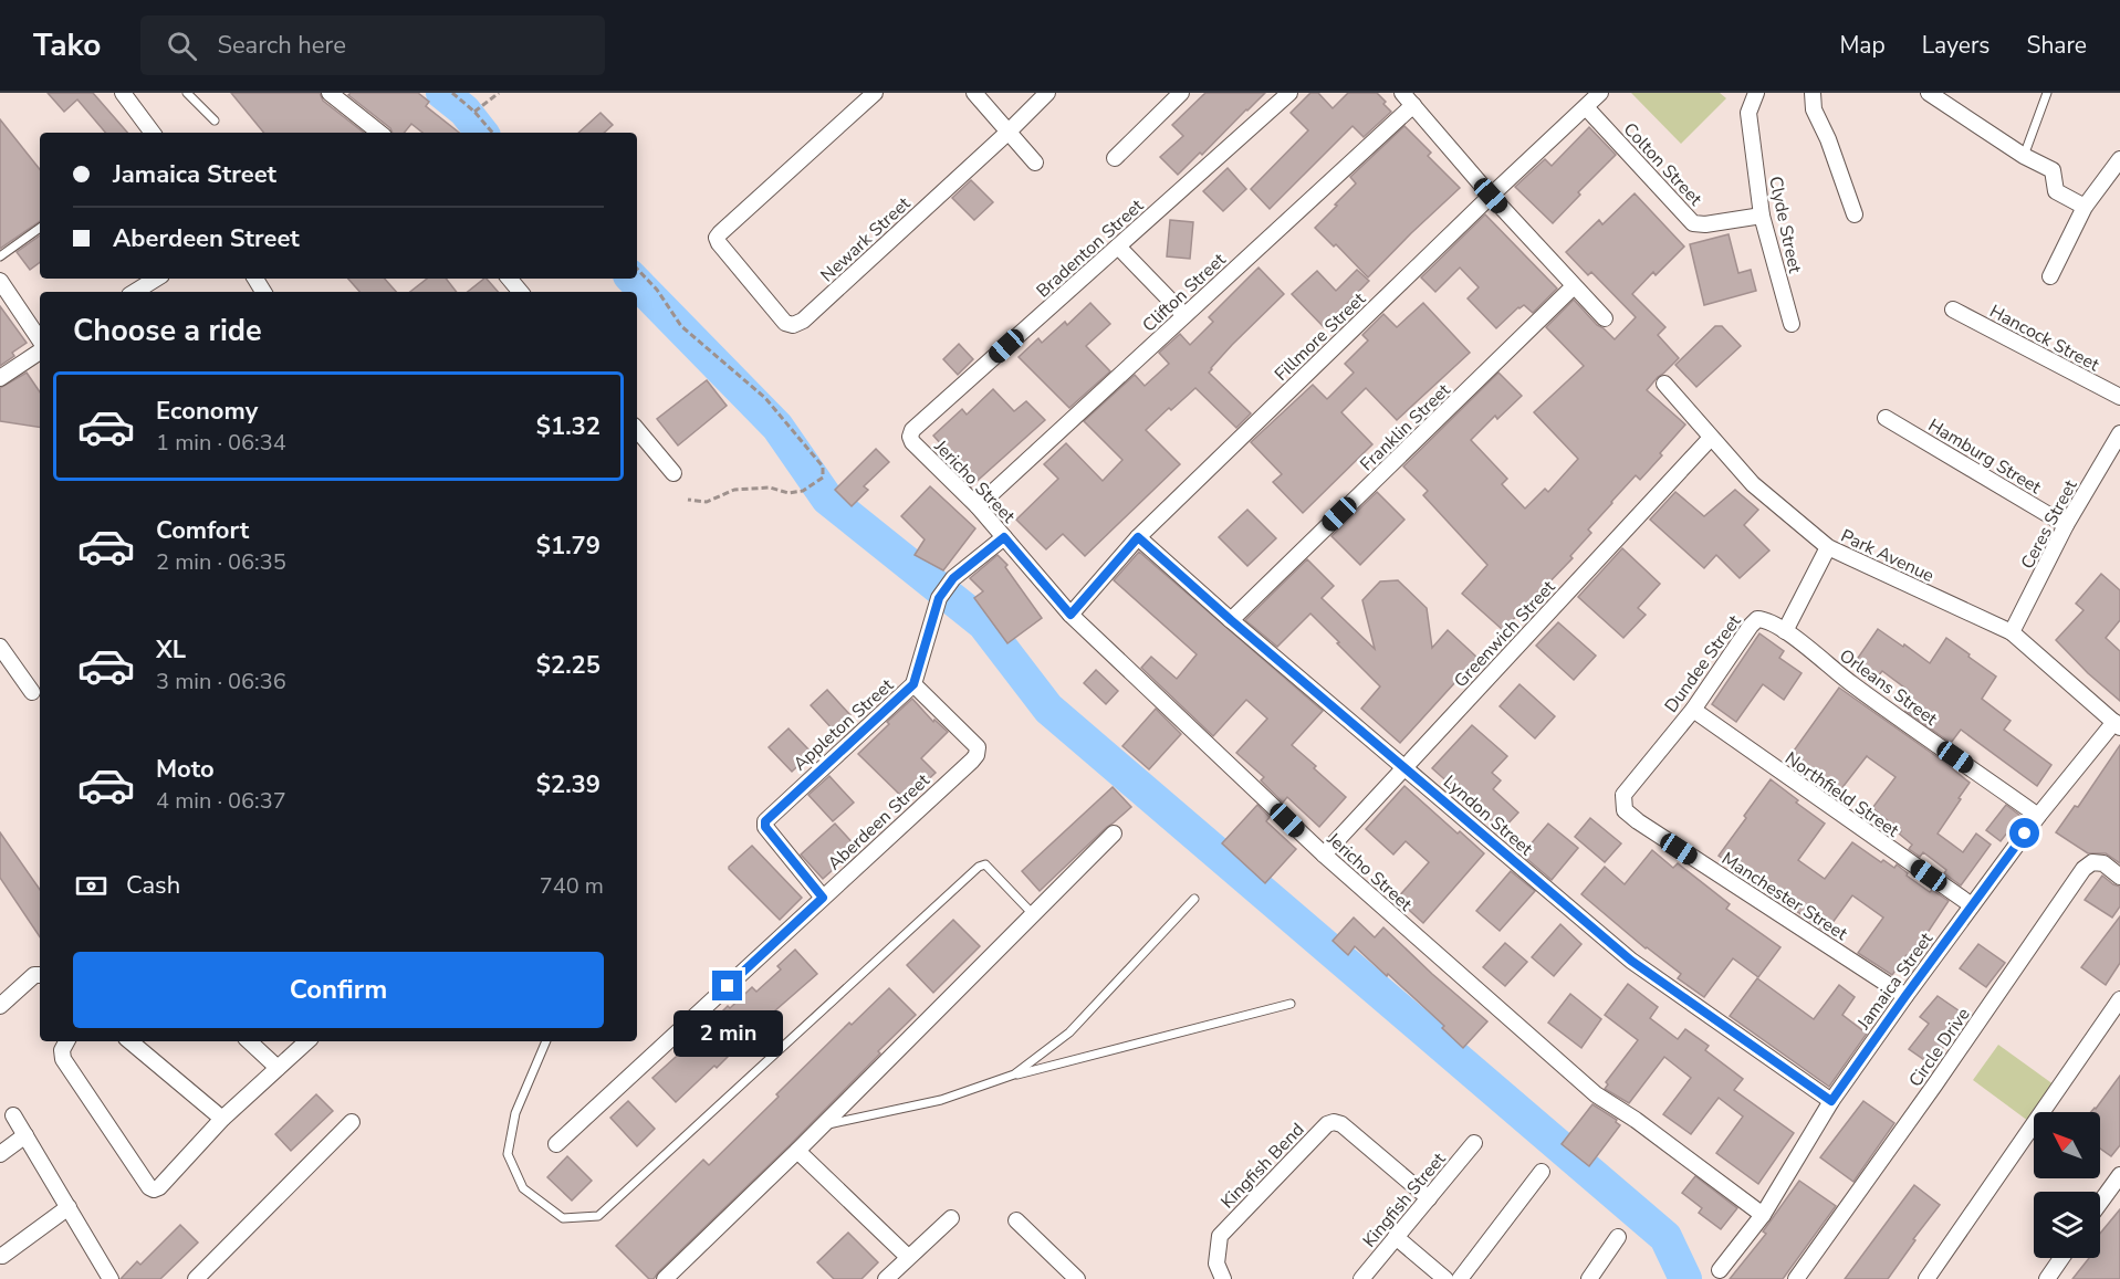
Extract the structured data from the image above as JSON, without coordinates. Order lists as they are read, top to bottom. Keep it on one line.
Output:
{"streets":{"street":["Colton Street","Clyde Street","Newark Street","Bradenton Street","Clifton Street","Fillmore Street","Hancock Street","Franklin Street","Hamburg Street","Jericho Street","Ceres Street","Park Avenue","Greenwich Street","Dundee Street","Orleans Street","Appleton Street","Northfield Street","Lyndon Street","Aberdeen Street","Manchester Street","Jamaica Street","Circle Drive","Kingfish Bend","Kingfish Street"]},"crossings":[["Colton Street","Clyde Street"],["Colton Street","Fillmore Street"],["Bradenton Street","Jericho Street"],["Clifton Street","Jericho Street"],["Fillmore Street","Jericho Street"],["Fillmore Street","Lyndon Street"],["Franklin Street","Lyndon Street"],["Hamburg Street","Ceres Street"],["Jericho Street","Greenwich Street"],["Jericho Street","Appleton Street"],["Jericho Street","Jamaica Street"],["Ceres Street","Park Avenue"],["Park Avenue","Greenwich Street"],["Park Avenue","Jamaica Street"],["Greenwich Street","Lyndon Street"],["Dundee Street","Orleans Street"],["Dundee Street","Northfield Street"],["Dundee Street","Manchester Street"],["Orleans Street","Jamaica Street"],["Appleton Street","Aberdeen Street"],["Northfield Street","Jamaica Street"],["Lyndon Street","Jamaica Street"],["Manchester Street","Jamaica Street"],["Kingfish Bend","Kingfish Street"]],"north":"top left","page":{"header":"Tako","search":"Search here","nav":["Map","Layers","Share"],"banner":["Jamaica Street","Aberdeen Street"],"heading":"Choose a ride","list":[{"name":"Economy","note":"1 min · 06:34","value":"$1.32"},{"name":"Comfort","note":"2 min · 06:35","value":"$1.79"},{"name":"XL","note":"3 min · 06:36","value":"$2.25"},{"name":"Moto","note":"4 min · 06:37","value":"$2.39"}],"pay":["Cash","740 m"],"buttons":"Confirm","bubble":"2 min"}}
